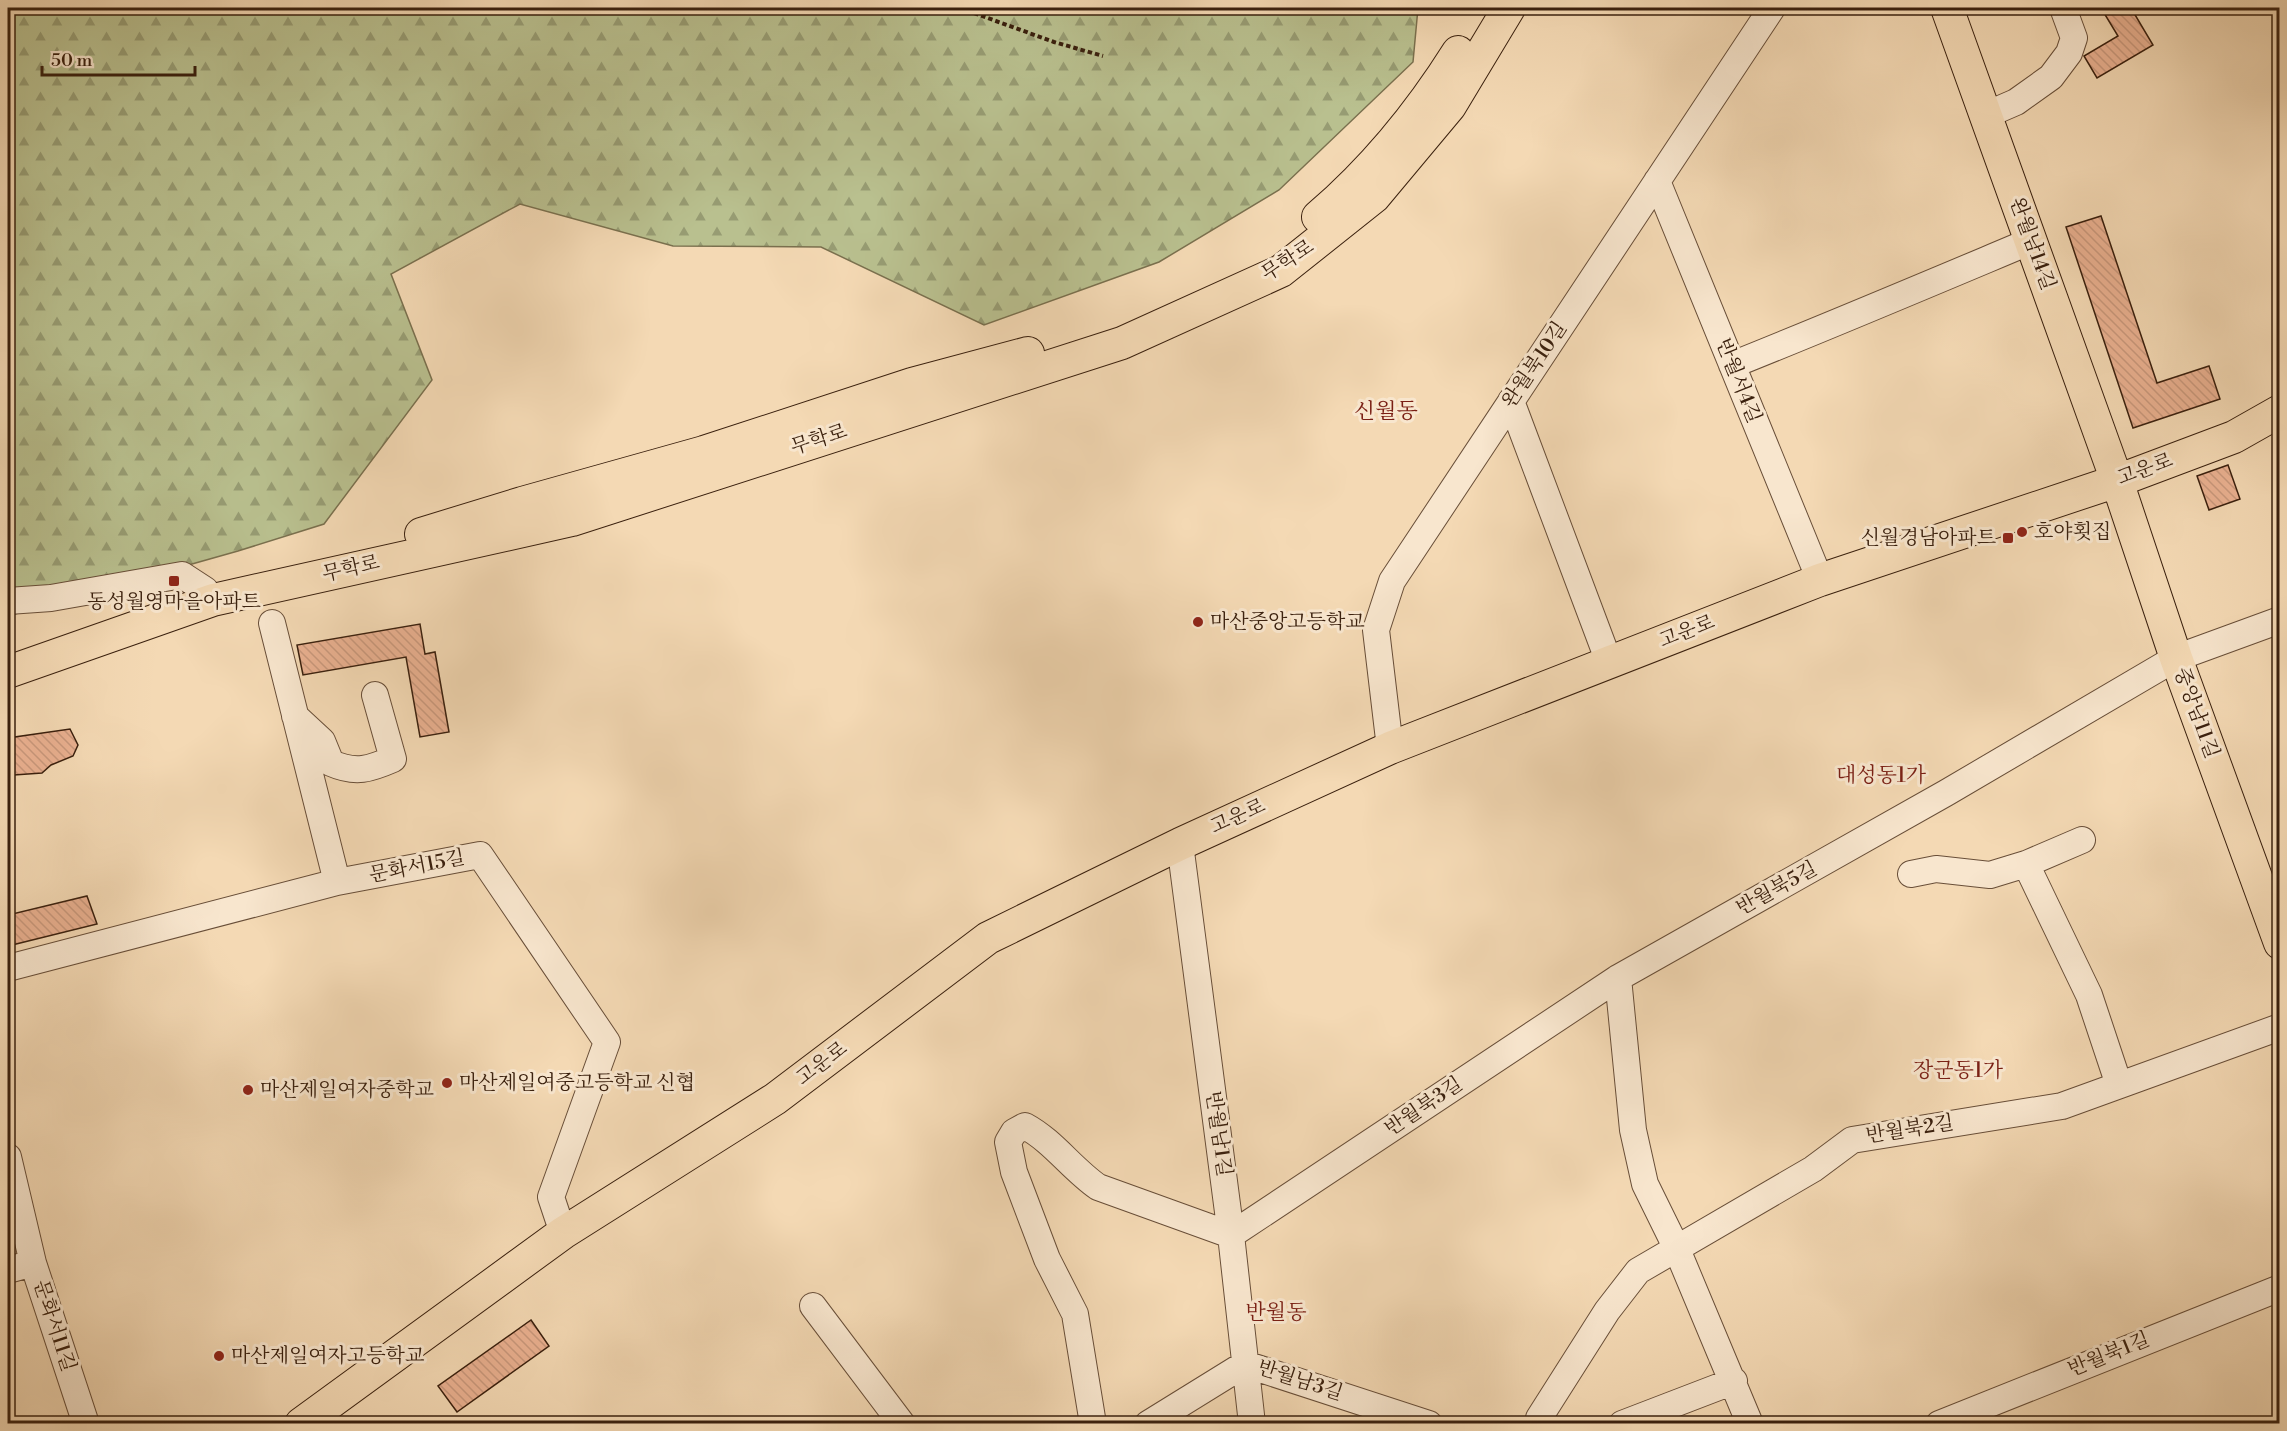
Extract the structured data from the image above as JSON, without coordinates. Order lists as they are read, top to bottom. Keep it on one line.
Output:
{"streets":{"main road":["완월남14길","무학로","고운로","중앙남11길"],"street":["완월북10길","반월서4길","문화서15길","반월북5길","반월북3길","반월북2길","반월남1길","문화서11길","반월북1길","반월남3길"]},"crossings":[["완월남14길","고운로"],["완월남14길","중앙남11길"],["완월북10길","반월서4길"],["완월북10길","고운로"],["반월서4길","고운로"],["고운로","중앙남11길"],["고운로","문화서15길"],["고운로","반월남1길"],["중앙남11길","반월북5길"],["반월북5길","반월북3길"],["반월북3길","반월남1길"],["반월남1길","반월남3길"]],"districts":["신월동","대성동1가","장군동1가","반월동"],"places":{"other":["호야횟집","마산중앙고등학교","마산제일여중고등학교 신협","마산제일여자중학교","마산제일여자고등학교"],"transit":["신월경남아파트","동성월영마을아파트"]},"scale_bar":"50 m"}
